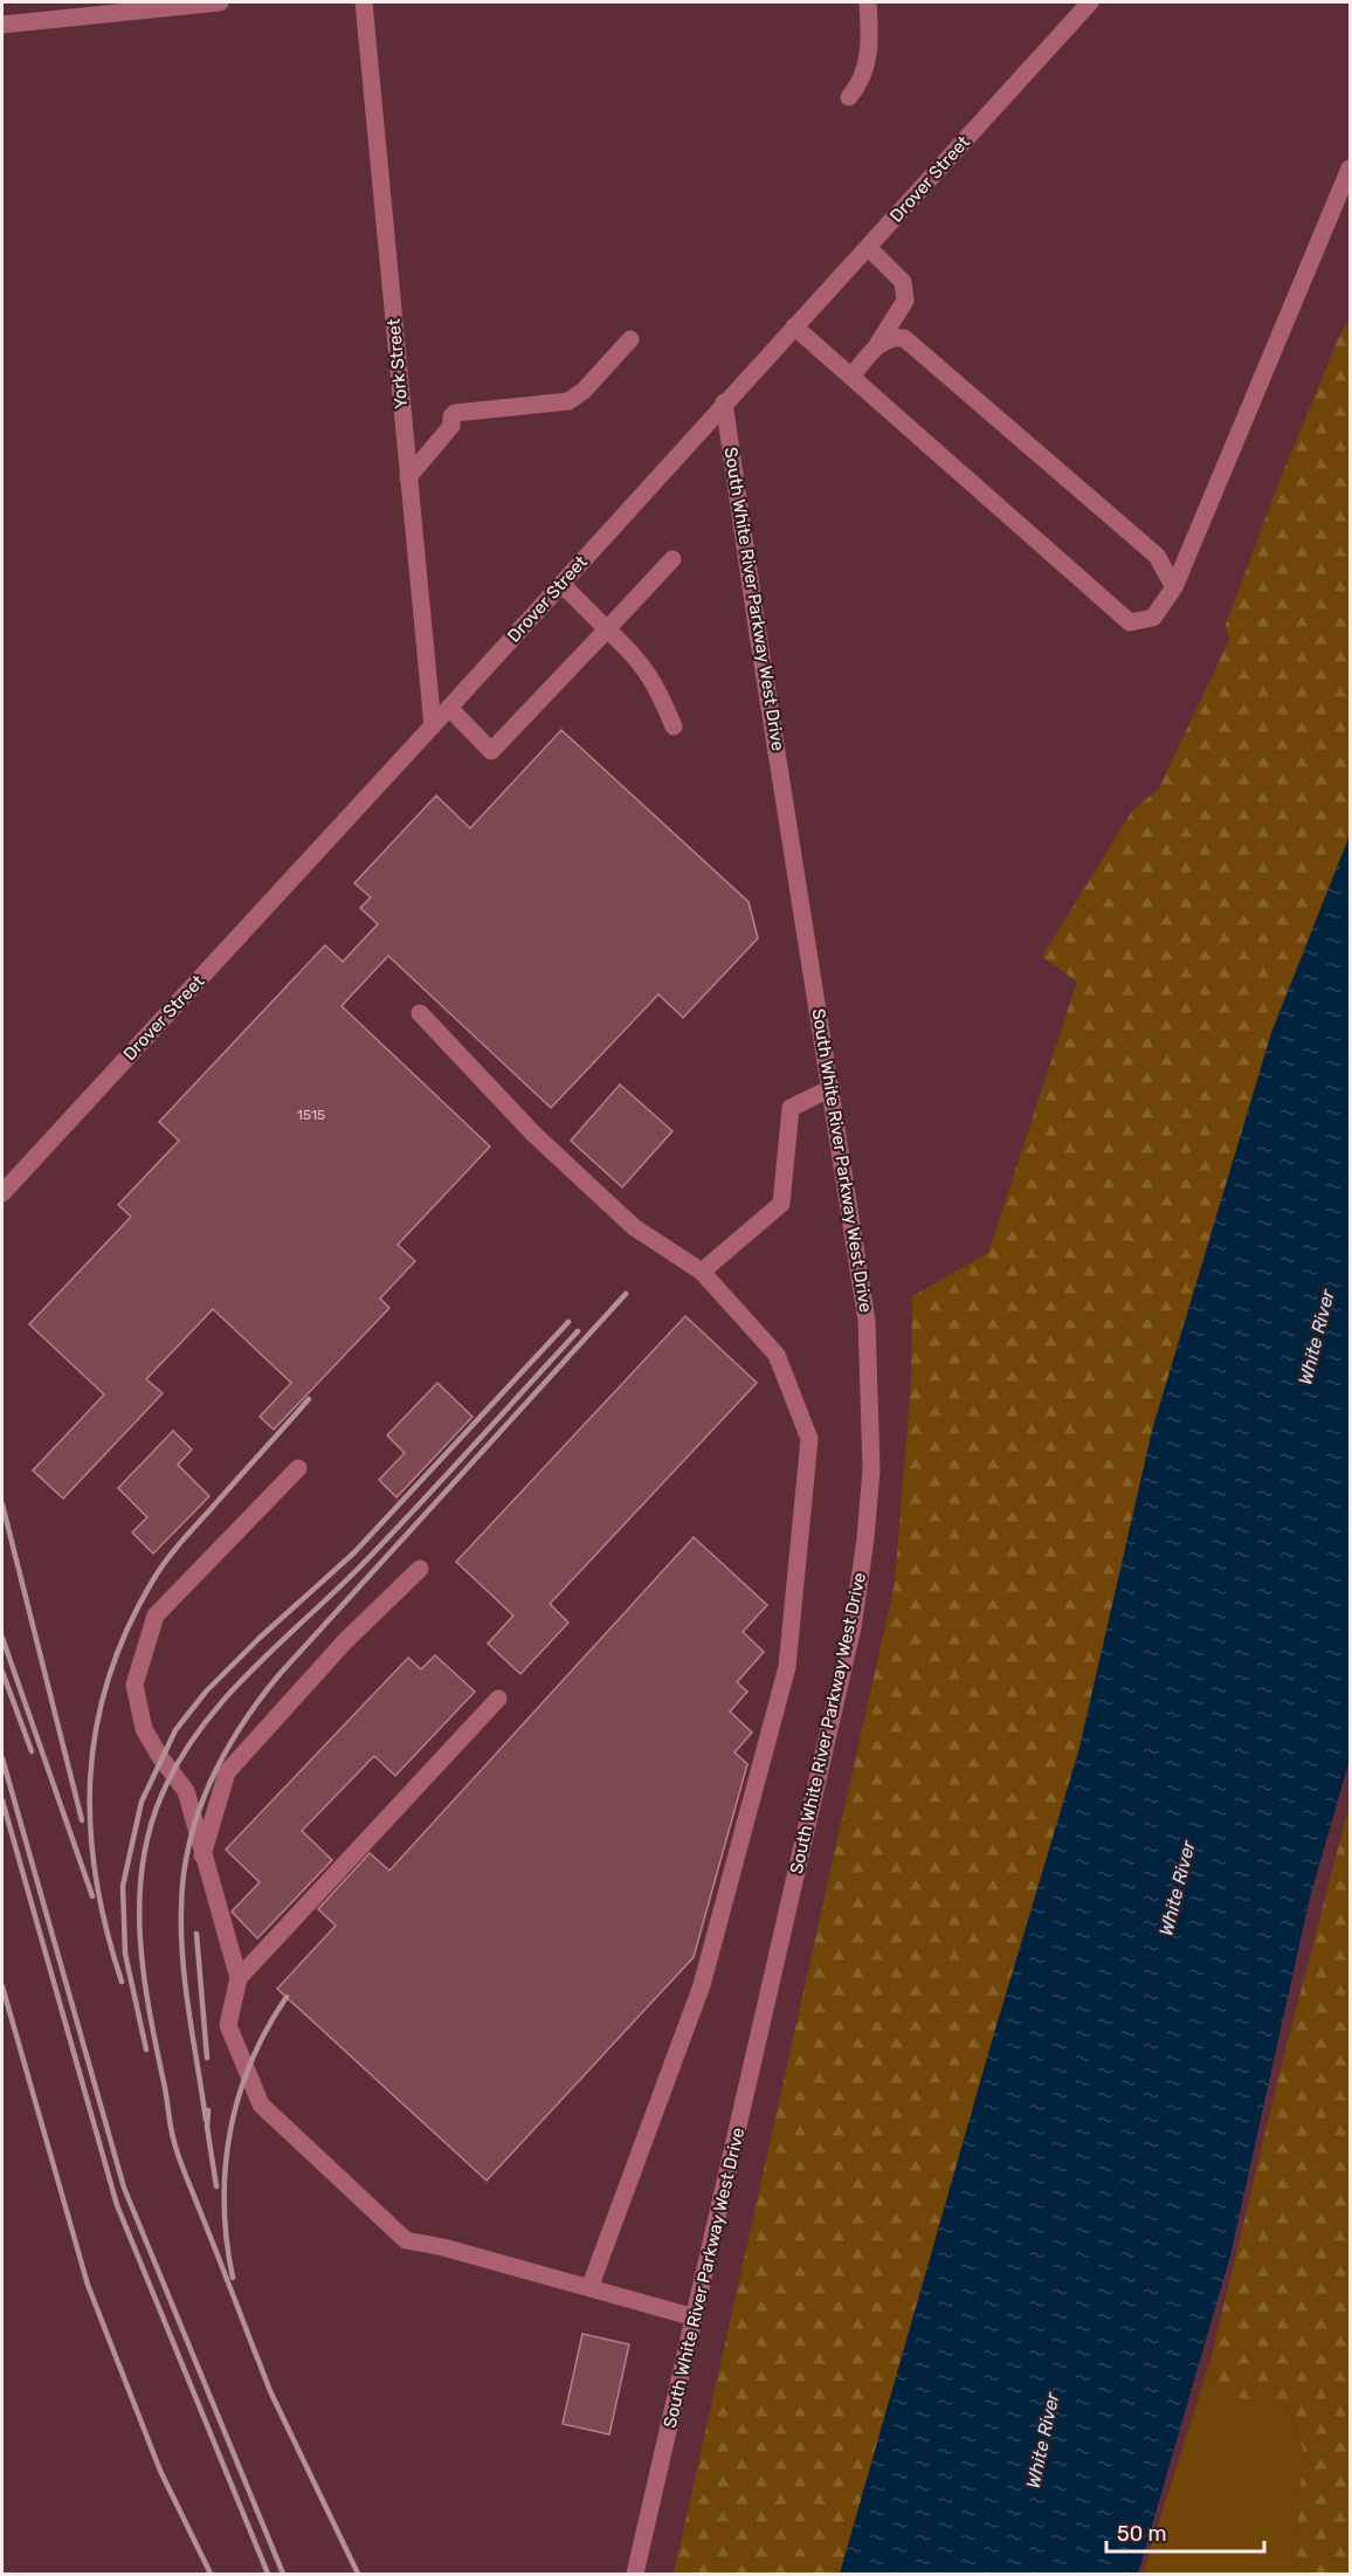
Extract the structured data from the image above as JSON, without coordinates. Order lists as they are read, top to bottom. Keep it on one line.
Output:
{"streets":{"street":["Drover Street","York Street","South White River Parkway West Drive"]},"crossings":[["Drover Street","York Street"],["Drover Street","South White River Parkway West Drive"]],"water":["White River"],"house_numbers":["1515"],"scale_bar":"50 m"}
